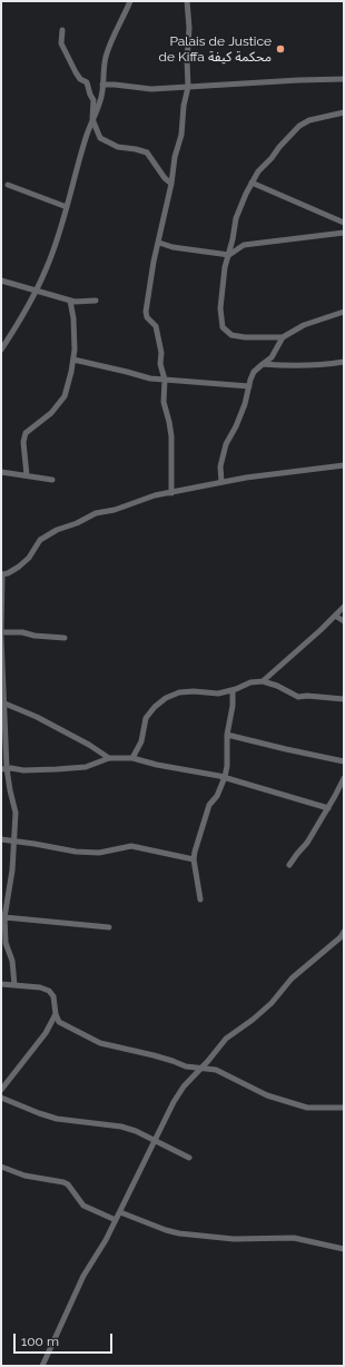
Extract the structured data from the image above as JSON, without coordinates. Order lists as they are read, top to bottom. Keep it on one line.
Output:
{"places":["Palais de Justice de Kiffa محكمة كيفة"],"scale_bar":"100 m"}
